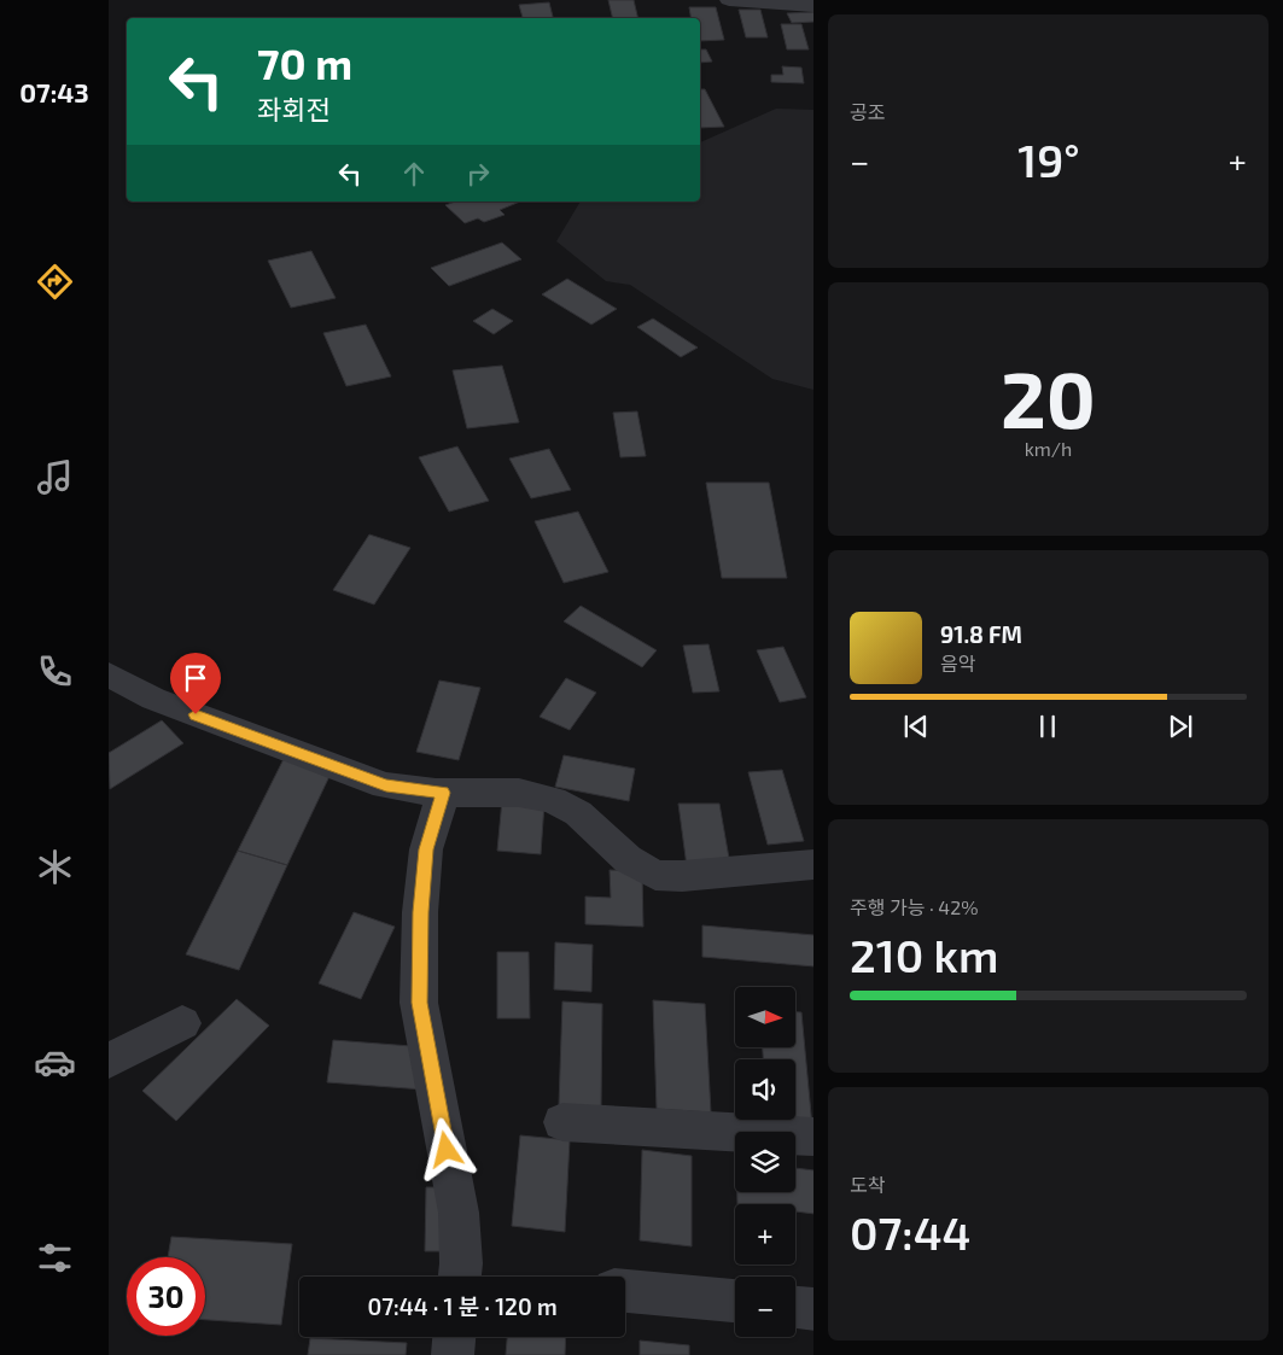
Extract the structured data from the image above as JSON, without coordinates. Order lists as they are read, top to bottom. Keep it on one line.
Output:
{"north":"right","page":{"tabs":"07:43","tile":["공조",["20","km/h"],["주행 가능 · 42%","210 km"],["도착","07:44"]],"turn":["70 m","좌회전"],"heat":["−","19°","+"],"song":["91.8 FM","음악"],"map_buttons":["+","−"],"limit":"30","trip":"07:44 · 1 분 · 120 m"}}
